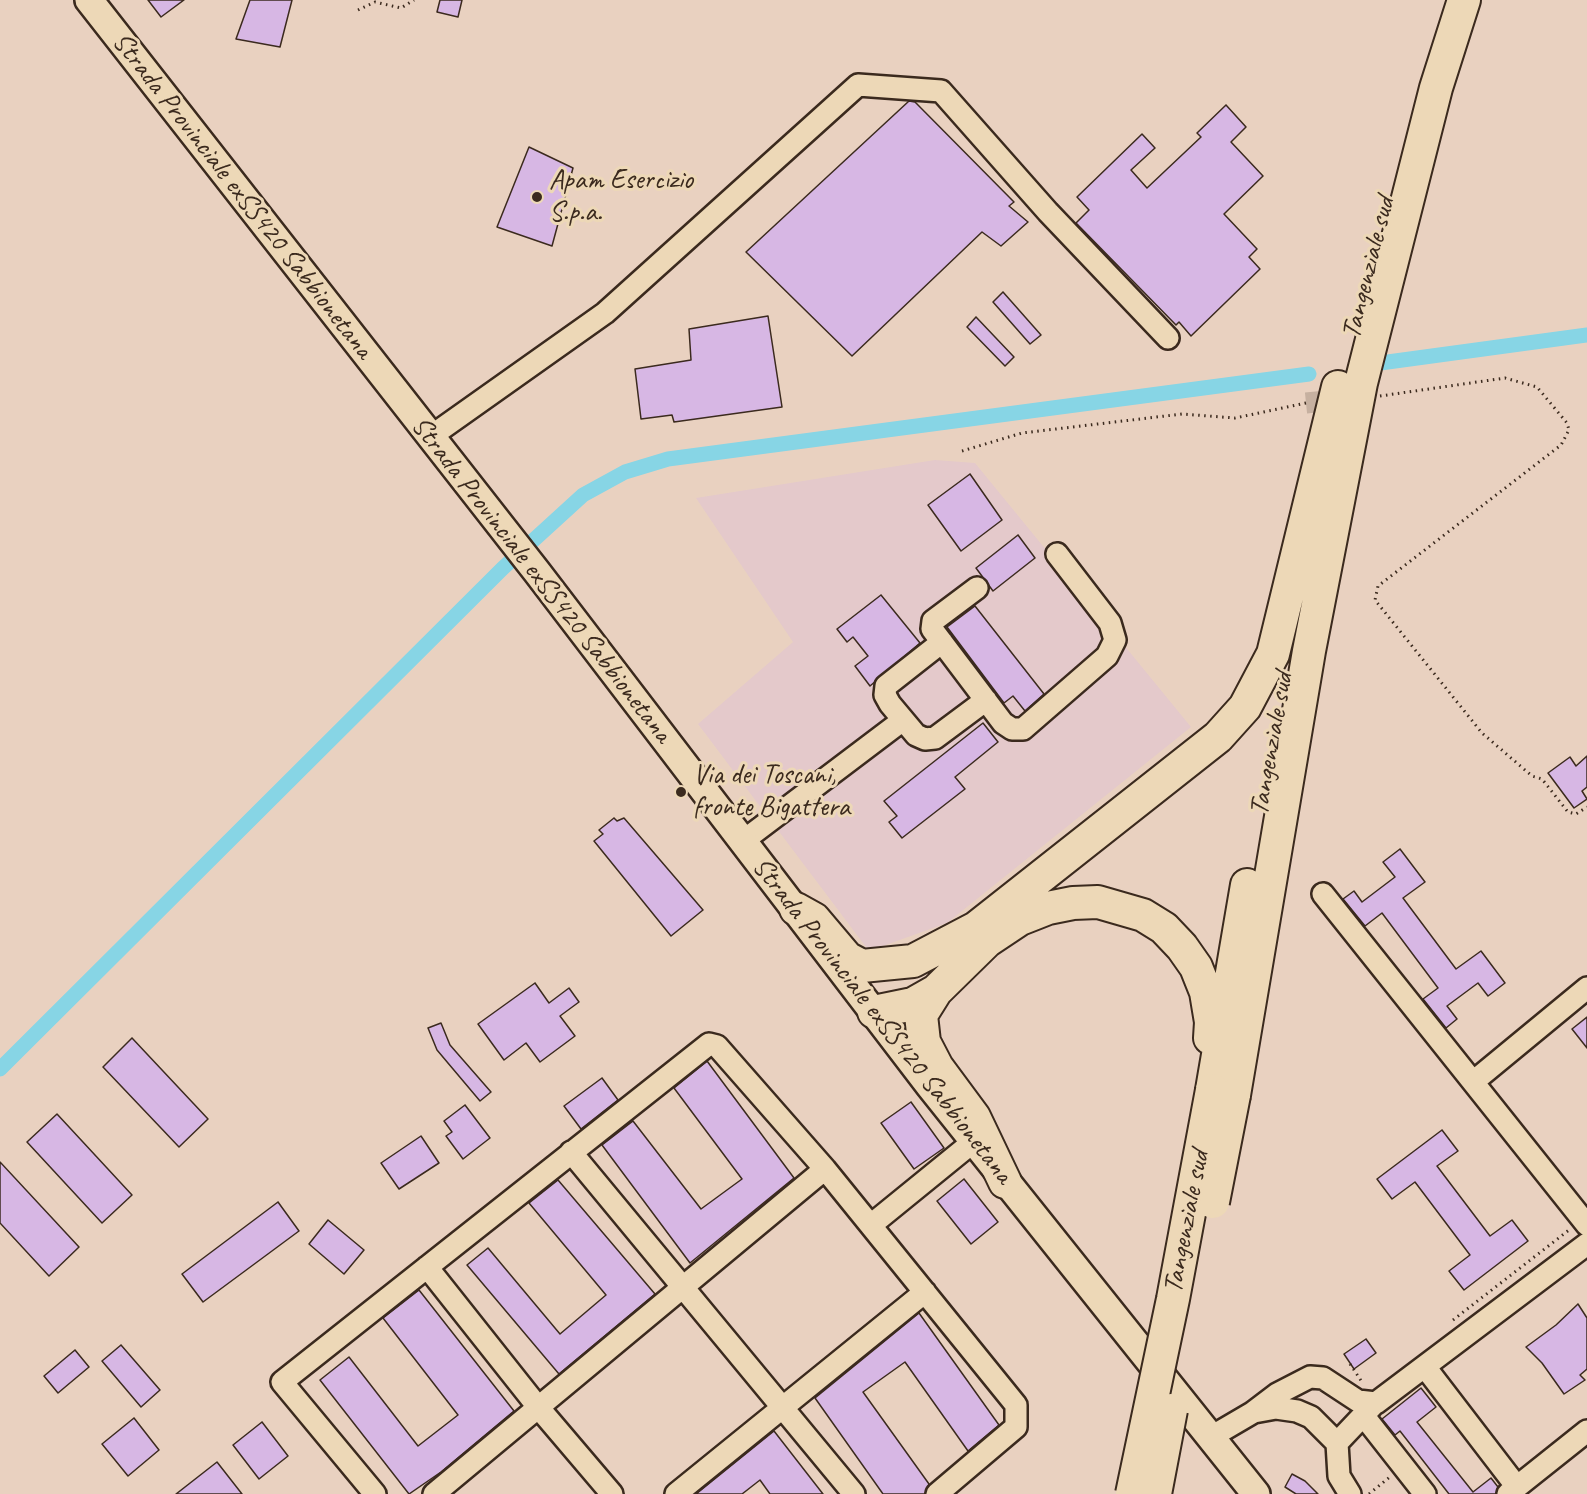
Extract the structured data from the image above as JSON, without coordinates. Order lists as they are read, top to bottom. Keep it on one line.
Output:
{"streets":{"highway":["Tangenziale sud"],"main road":["Strada Provinciale exSS420 Sabbionetana"]},"places":["Apam Esercizio S.p.a.","Via dei Toscani, fronte Bigattera"]}
